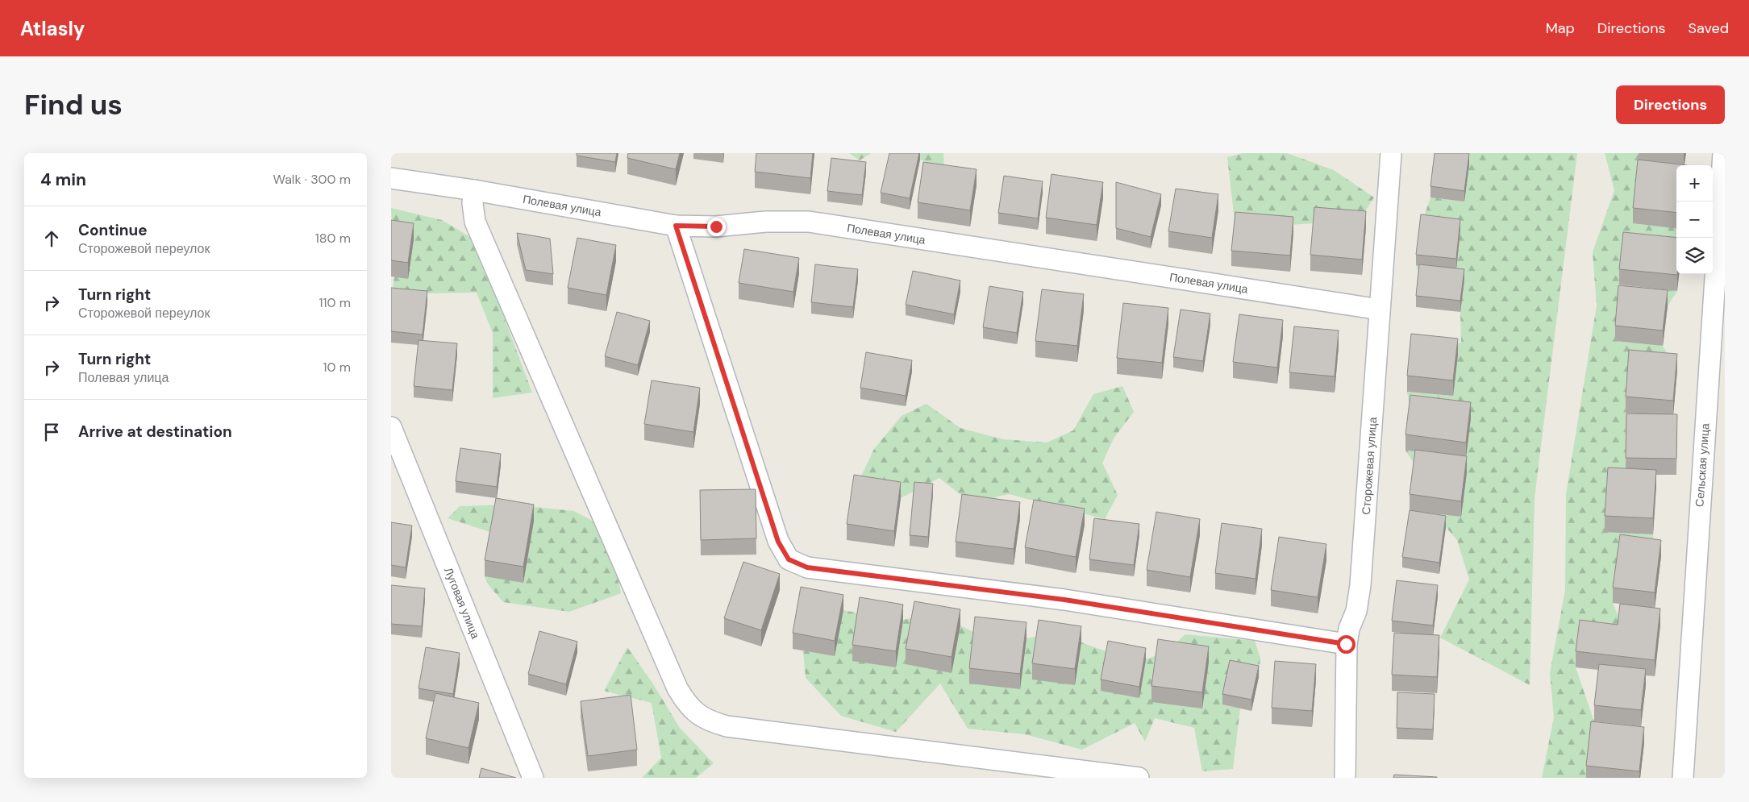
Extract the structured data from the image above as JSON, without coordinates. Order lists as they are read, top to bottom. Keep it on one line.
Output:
{"streets":{"street":["Полевая улица","Сельская улица","Сторожевая улица","Луговая улица"]},"crossings":[["Полевая улица","Сторожевая улица"]],"page":{"header":"Atlasly","nav":["Map","Directions","Saved"],"buttons":"Directions","title":"Find us","heading":["4 min","Walk · 300 m"],"map_buttons":["+","−"],"list":[["Continue","Сторожевой переулок","180 m"],["Turn right","Сторожевой переулок","110 m"],["Turn right","Полевая улица","10 m"],"Arrive at destination"]}}
